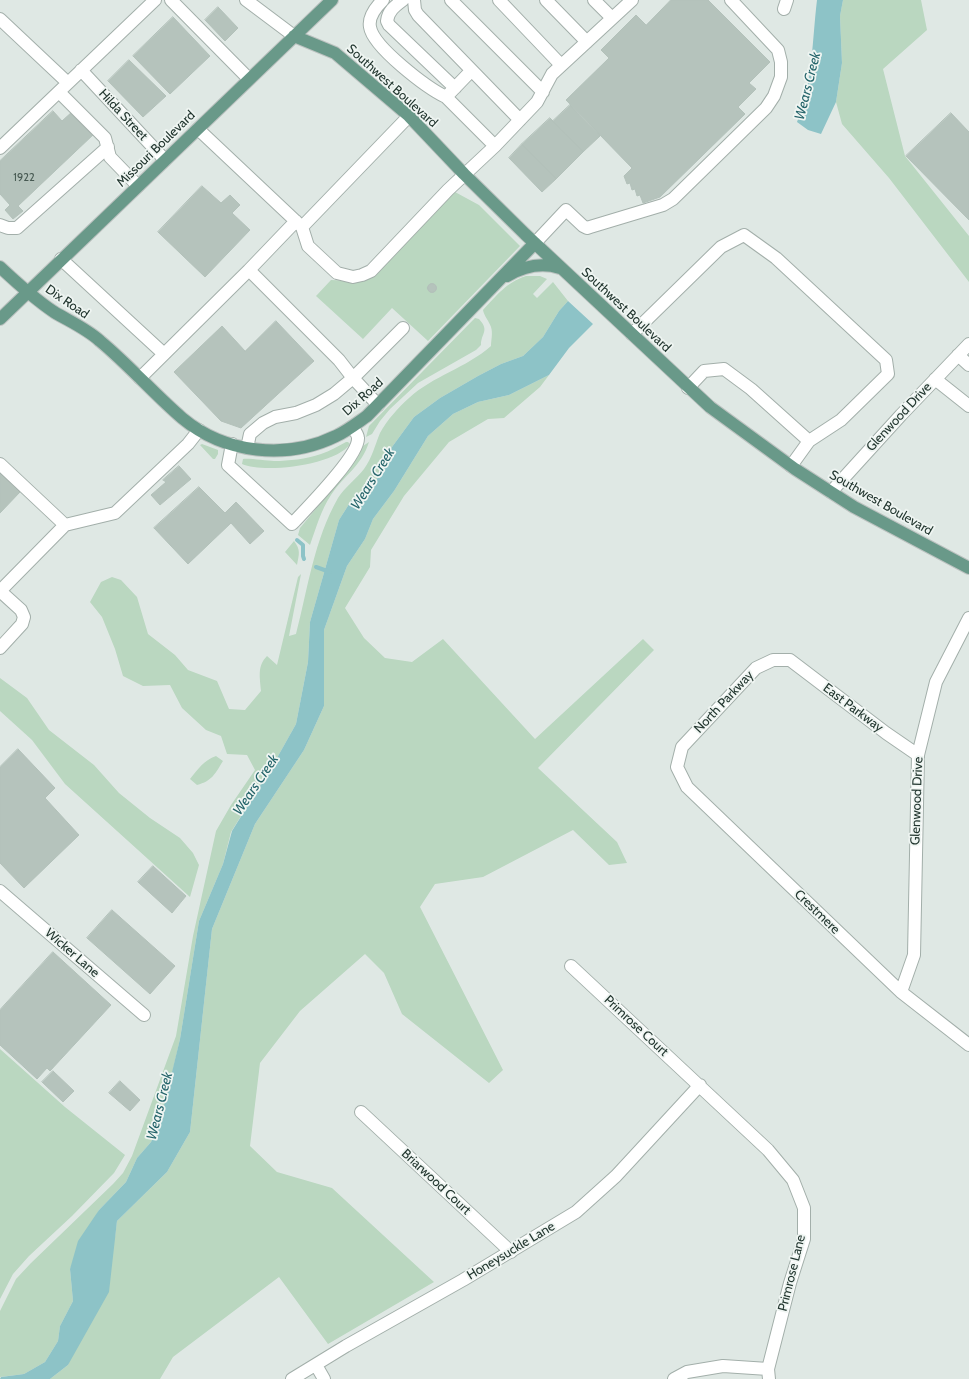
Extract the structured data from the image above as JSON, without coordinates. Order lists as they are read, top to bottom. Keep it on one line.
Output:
{"streets":{"main road":["Southwest Boulevard","Missouri Boulevard","Dix Road"],"street":["Hilda Street","Glenwood Drive","North Parkway","East Parkway","Crestmere","Wicker Lane","Primrose Court","Briarwood Court","Honeysuckle Lane","Primrose Lane"]},"crossings":[["Southwest Boulevard","Missouri Boulevard"],["Southwest Boulevard","Dix Road"],["Southwest Boulevard","Glenwood Drive"],["Hilda Street","Missouri Boulevard"],["Missouri Boulevard","Dix Road"],["Glenwood Drive","East Parkway"],["Glenwood Drive","Crestmere"],["North Parkway","East Parkway"],["North Parkway","Crestmere"],["Primrose Court","Honeysuckle Lane"],["Primrose Court","Primrose Lane"],["Briarwood Court","Honeysuckle Lane"],["Honeysuckle Lane","Primrose Lane"]],"water":["Wears Creek"],"house_numbers":["1922"]}
